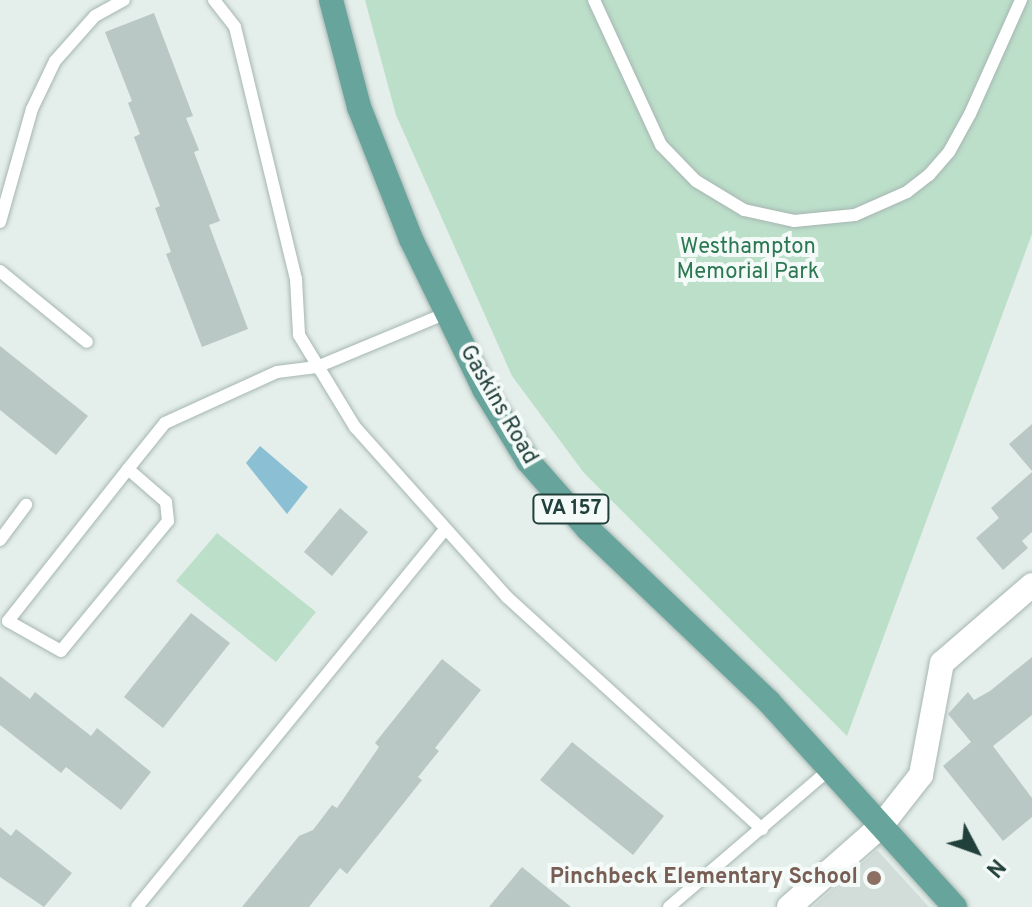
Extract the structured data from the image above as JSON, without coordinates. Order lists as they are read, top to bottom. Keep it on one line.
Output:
{"streets":{"main road":["Gaskins Road","VA 157"]},"parks":["Westhampton Memorial Park"],"places":["Pinchbeck Elementary School"],"north":"bottom right"}
